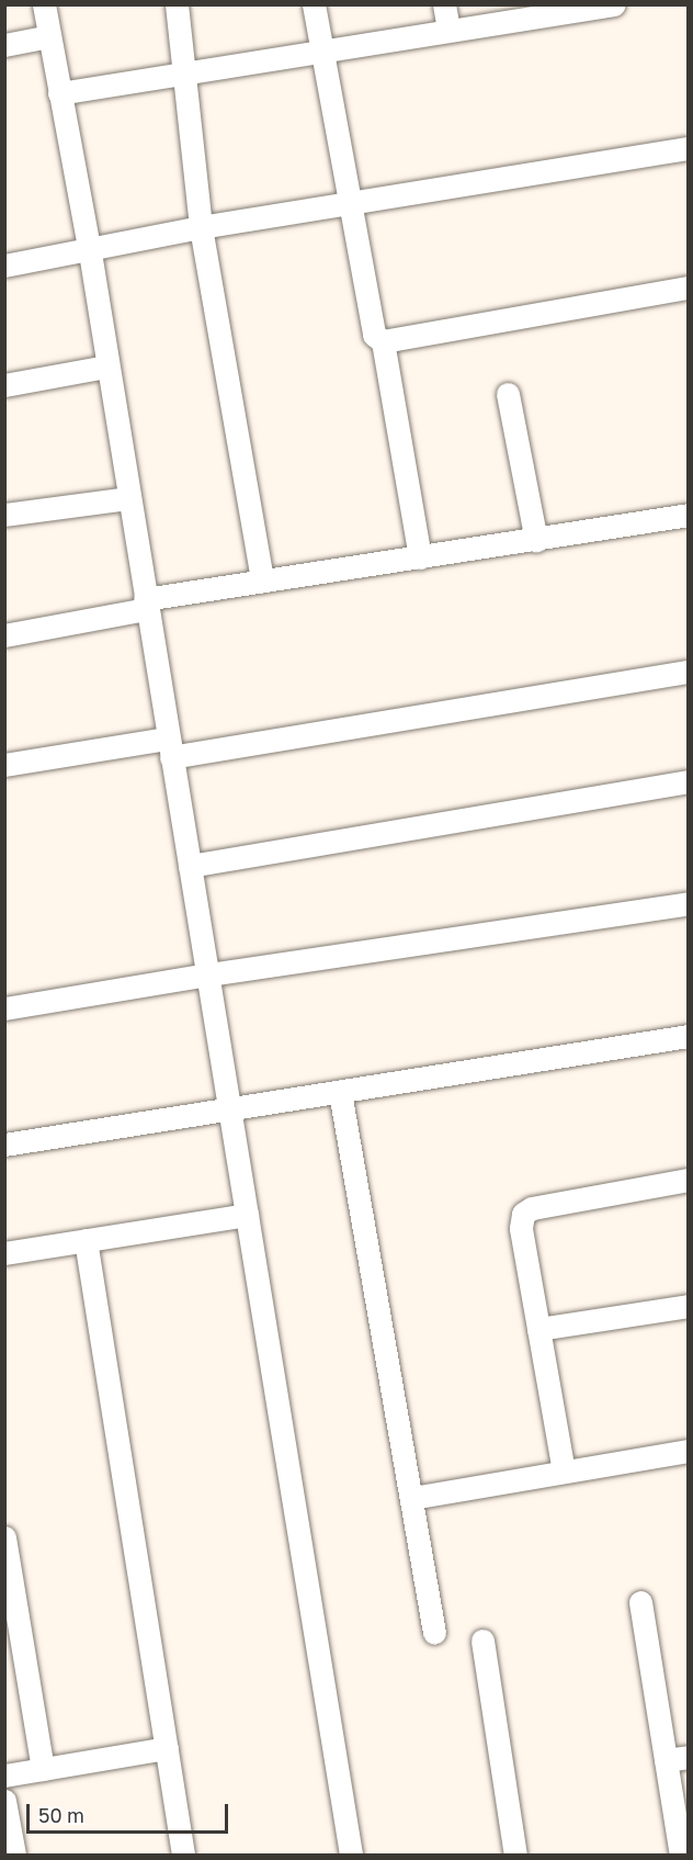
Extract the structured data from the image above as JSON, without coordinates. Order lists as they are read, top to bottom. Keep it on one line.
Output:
{"scale_bar":"50 m"}
